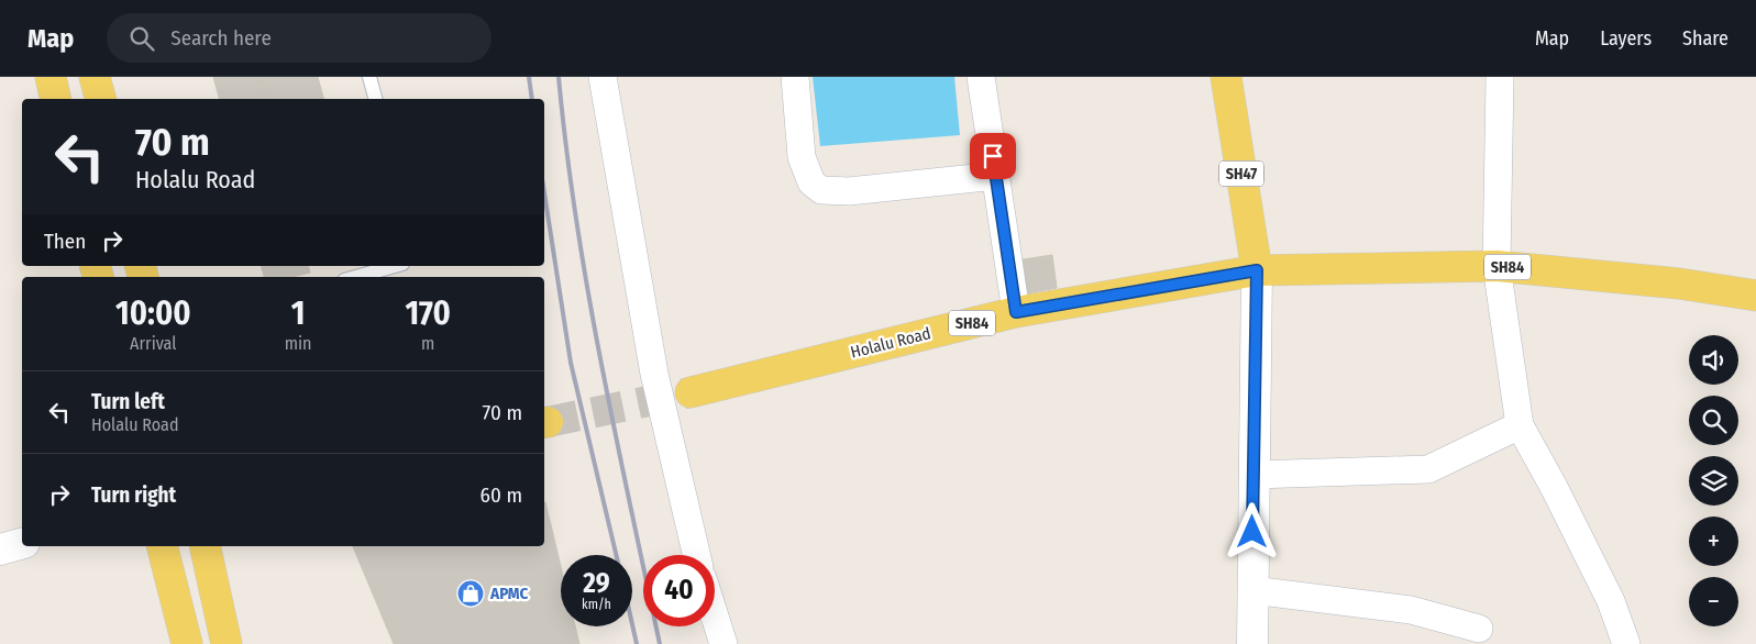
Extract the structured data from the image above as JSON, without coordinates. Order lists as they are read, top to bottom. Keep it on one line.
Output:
{"streets":{"main road":["SH47","SH84","Holalu Road"]},"crossings":[["SH47","SH84"],["SH47","Holalu Road"],["SH84","Holalu Road"]],"places":{"shop":["APMC"]},"page":{"header":"Map","search":"Search here","nav":["Map","Layers","Share"],"turn":["70 m","Holalu Road"],"then":"Then","eta":["10:00","Arrival","1","min","170","m"],"map_buttons":["+","−"],"list":[{"name":"Turn left","note":"Holalu Road","value":"70 m"},{"name":"Turn right","value":"60 m"}],"speed":"29 km/h","limit":"40"}}
